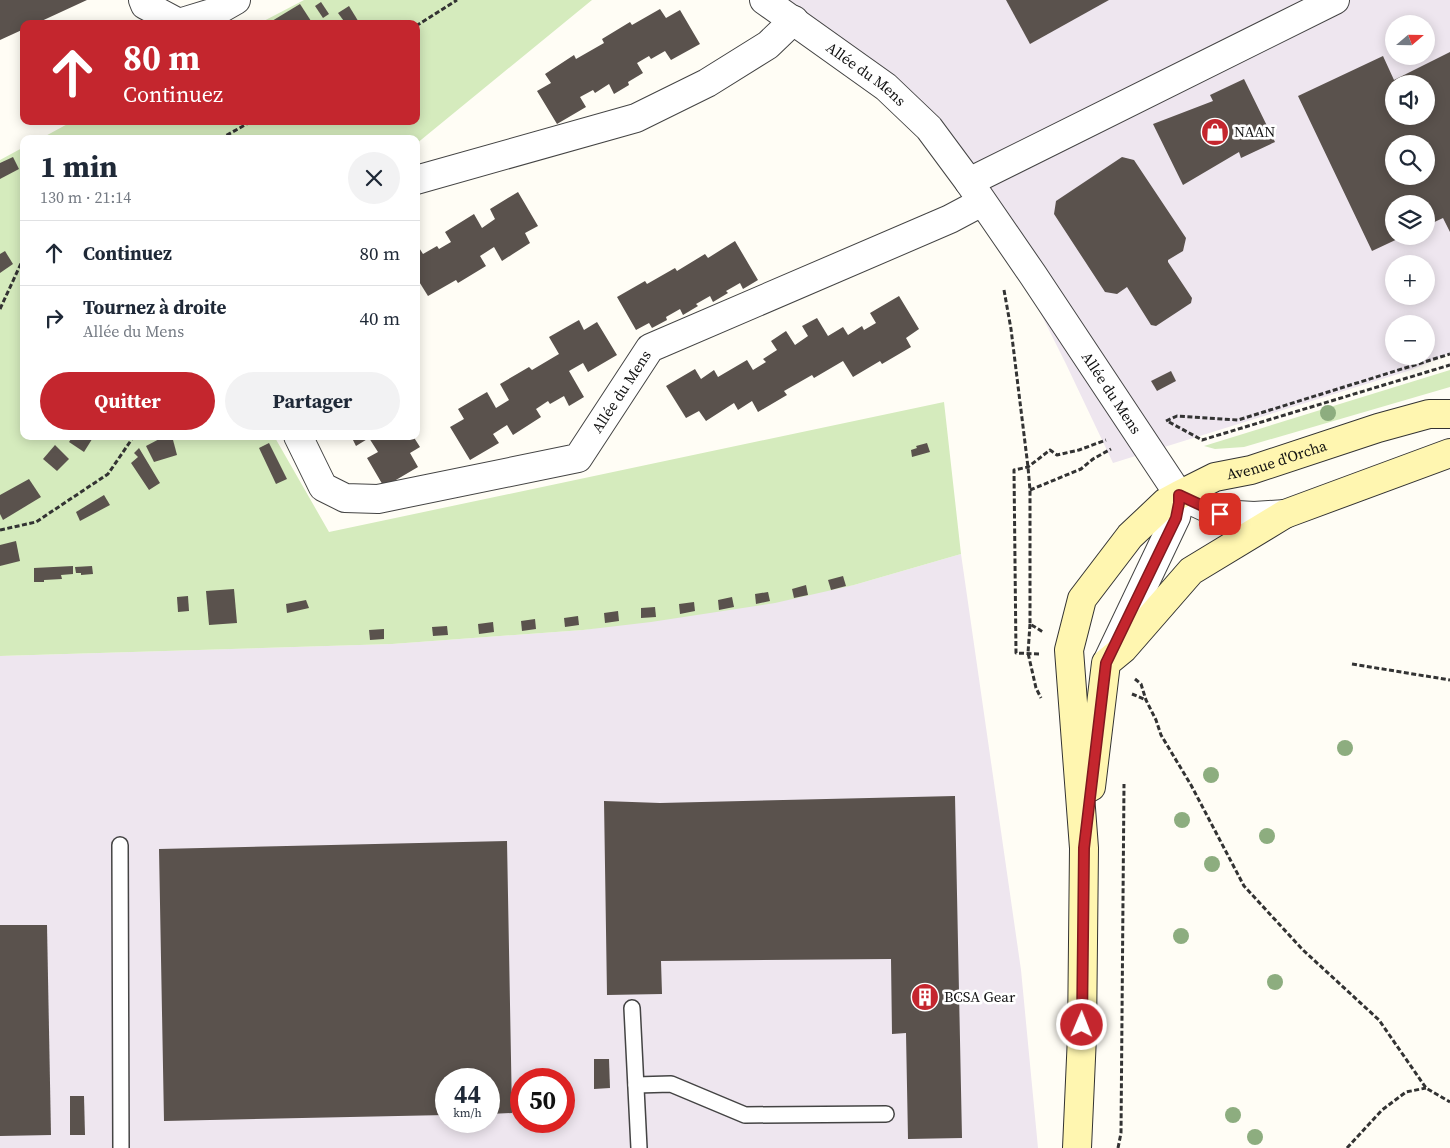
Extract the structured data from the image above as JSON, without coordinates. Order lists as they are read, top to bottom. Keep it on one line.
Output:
{"streets":{"main road":["Avenue d'Orcha"],"street":["Allée du Mens"]},"crossings":[["Allée du Mens","Avenue d'Orcha"]],"places":{"shop":["NAAN"],"building":["BCSA Gear"]},"north":"right","page":{"map_buttons":["+","−"],"turn":["80 m","Continuez"],"heading":["1 min","130 m · 21:14"],"list":[{"name":"Continuez","value":"80 m"},{"name":"Tournez à droite","note":"Allée du Mens","value":"40 m"}],"buttons":["Quitter","Partager"],"speed":"44 km/h","limit":"50"}}
